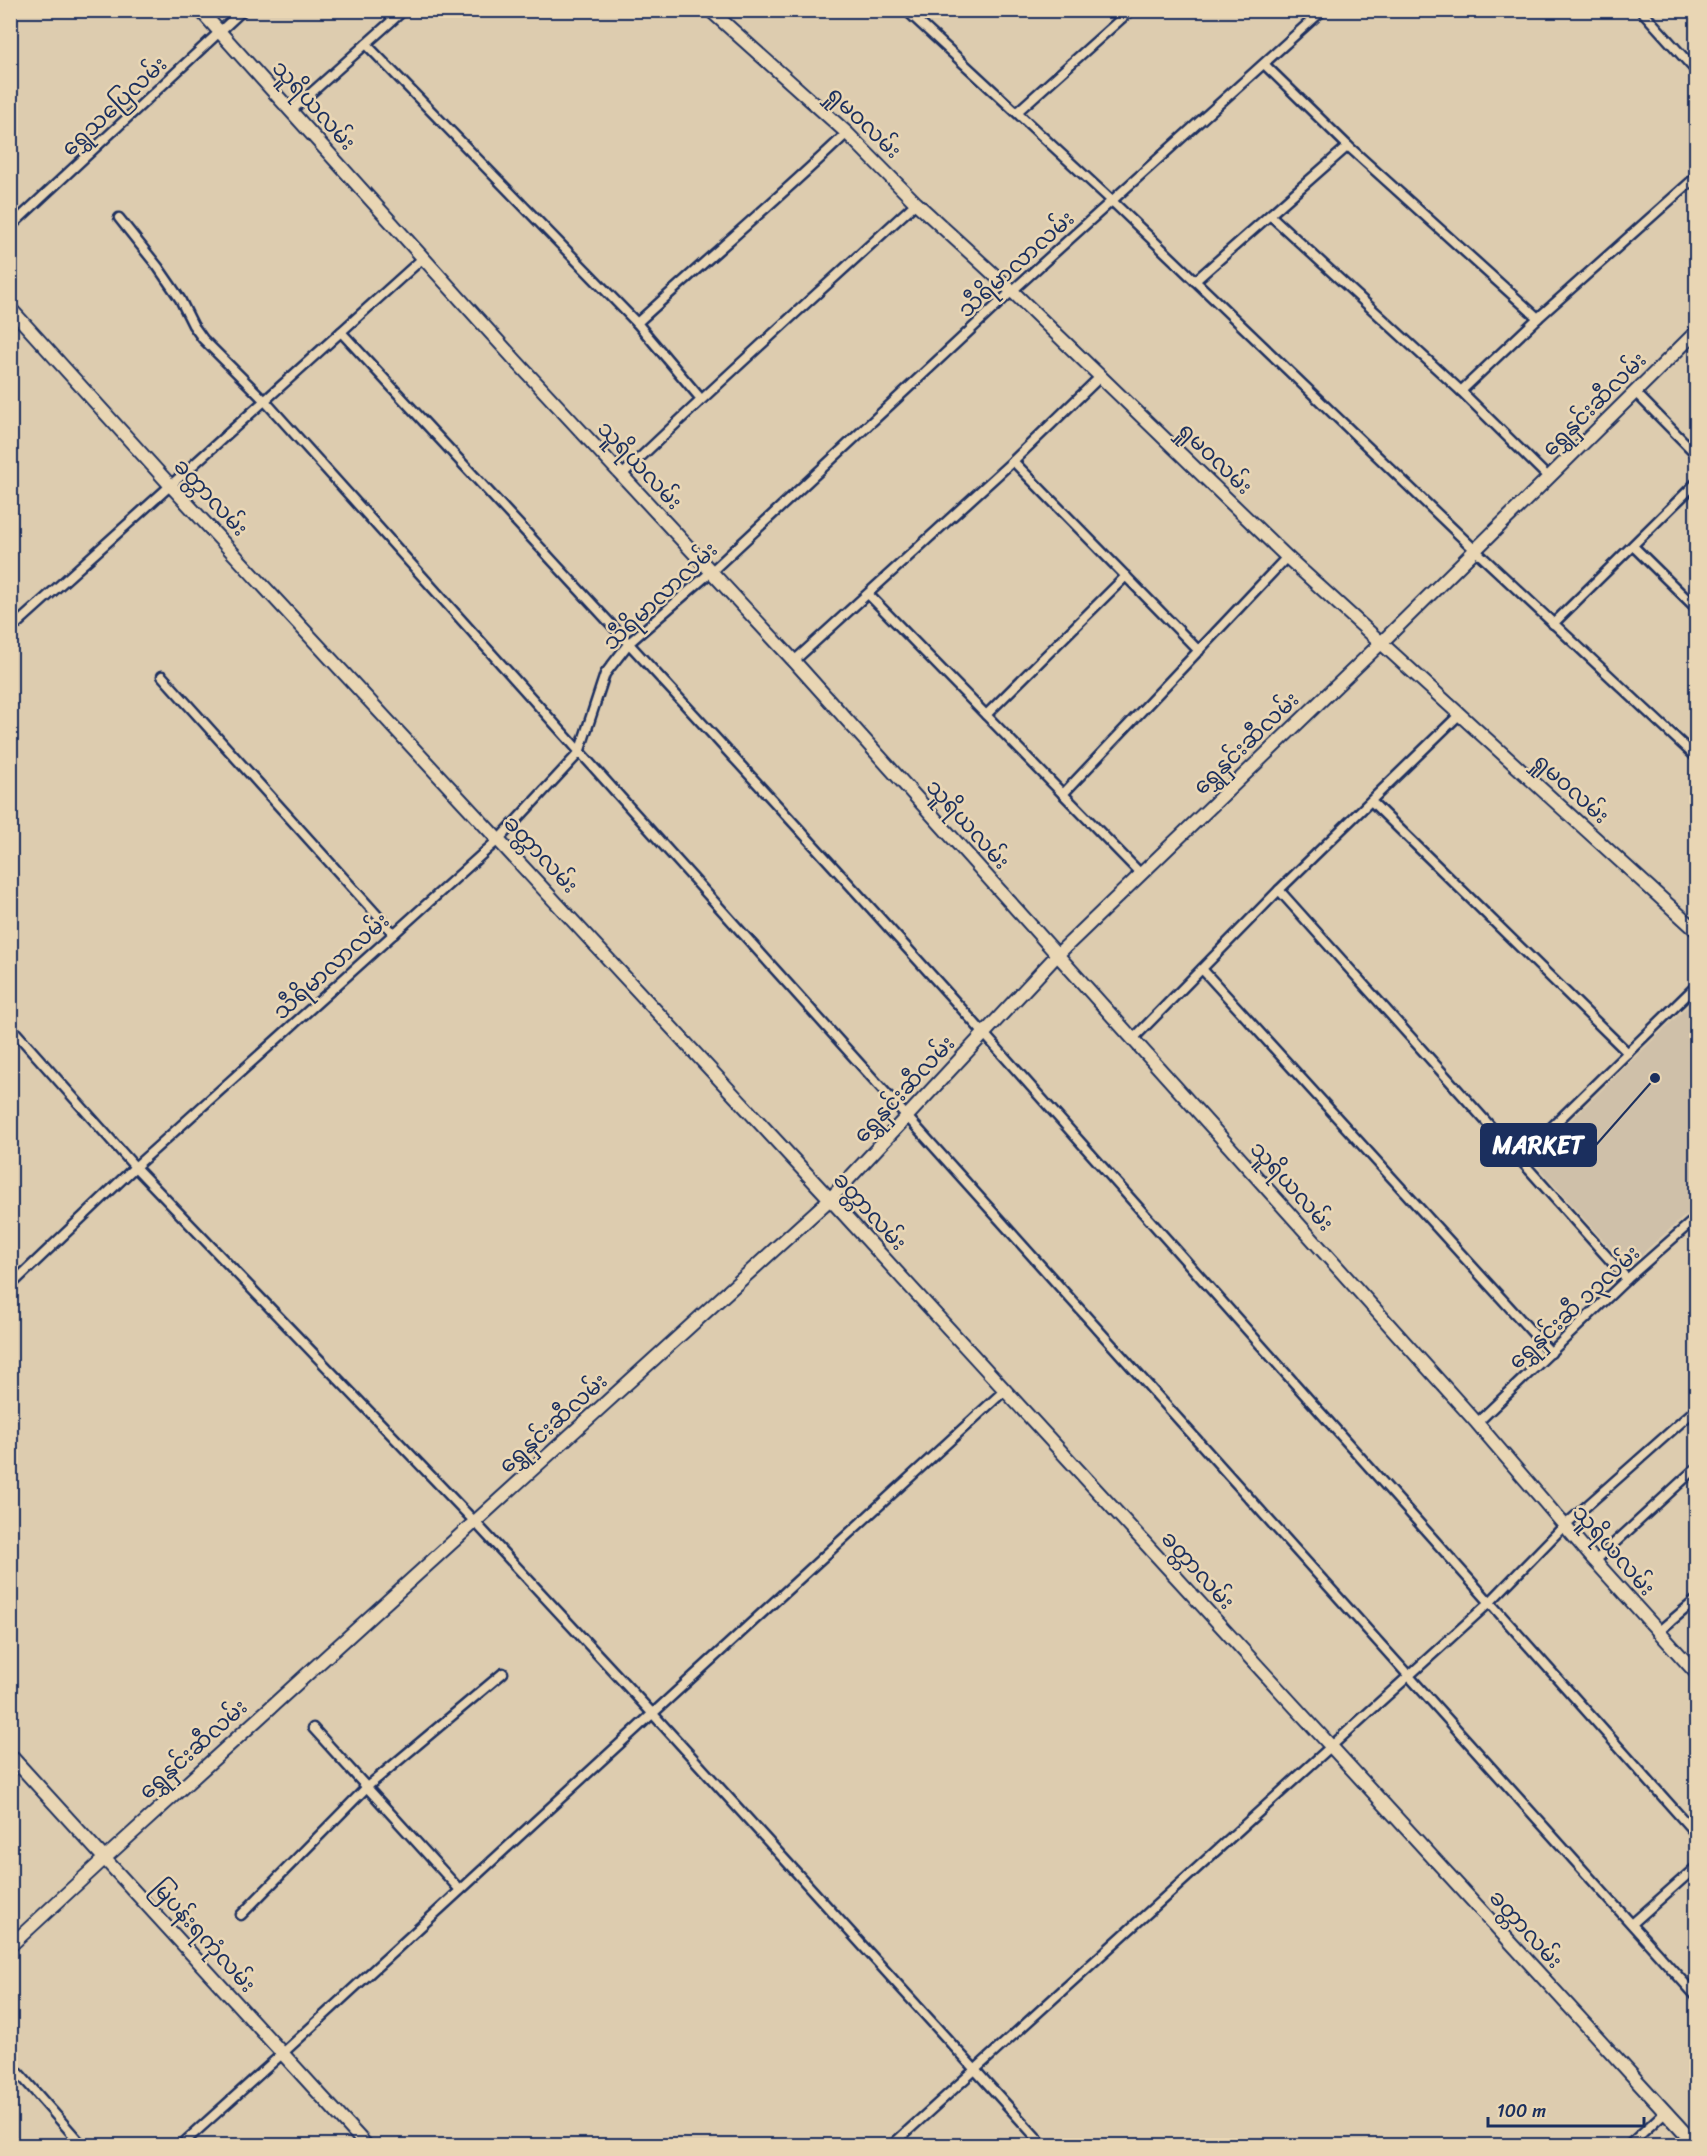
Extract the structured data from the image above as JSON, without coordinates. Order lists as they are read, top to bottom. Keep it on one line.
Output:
{"streets":{"street":["သူရိယလမ်း","ရွှေသပြေလမ်း","ရှုမဝလမ်း","သီရိမာလာလမ်း","ရွှေနှင်းဆီလမ်း","ခတ္တာလမ်း","ရွှေနှင်းဆီ ၁၃လမ်း","မြပန်းရကုံလမ်း"]},"crossings":[["သူရိယလမ်း","ရွှေသပြေလမ်း"],["သူရိယလမ်း","သီရိမာလာလမ်း"],["သူရိယလမ်း","ရွှေနှင်းဆီလမ်း"],["သူရိယလမ်း","ရွှေနှင်းဆီ ၁၃လမ်း"],["ရှုမဝလမ်း","သီရိမာလာလမ်း"],["ရှုမဝလမ်း","ရွှေနှင်းဆီလမ်း"],["သီရိမာလာလမ်း","ခတ္တာလမ်း"],["ရွှေနှင်းဆီလမ်း","ခတ္တာလမ်း"],["ရွှေနှင်းဆီလမ်း","မြပန်းရကုံလမ်း"]],"places":["MARKET"],"scale_bar":"100 m"}
